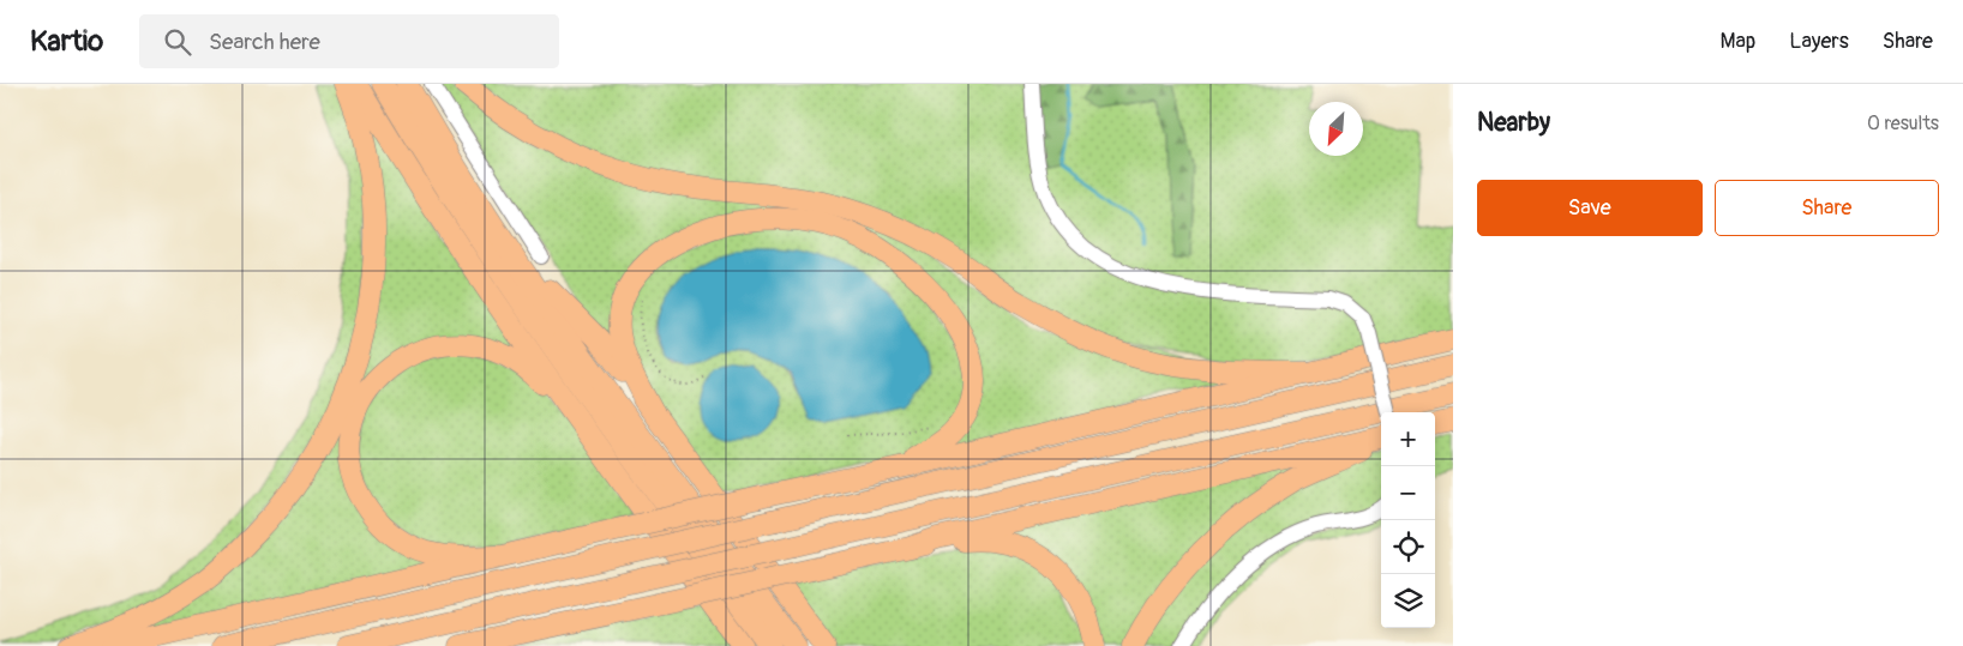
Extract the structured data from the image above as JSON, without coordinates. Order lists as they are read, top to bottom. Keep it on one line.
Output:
{"north":"bottom left","page":{"header":"Kartio","search":"Search here","nav":["Map","Layers","Share"],"heading":["Nearby","0 results"],"buttons":["Save","Share"],"map_buttons":["+","−"]}}
